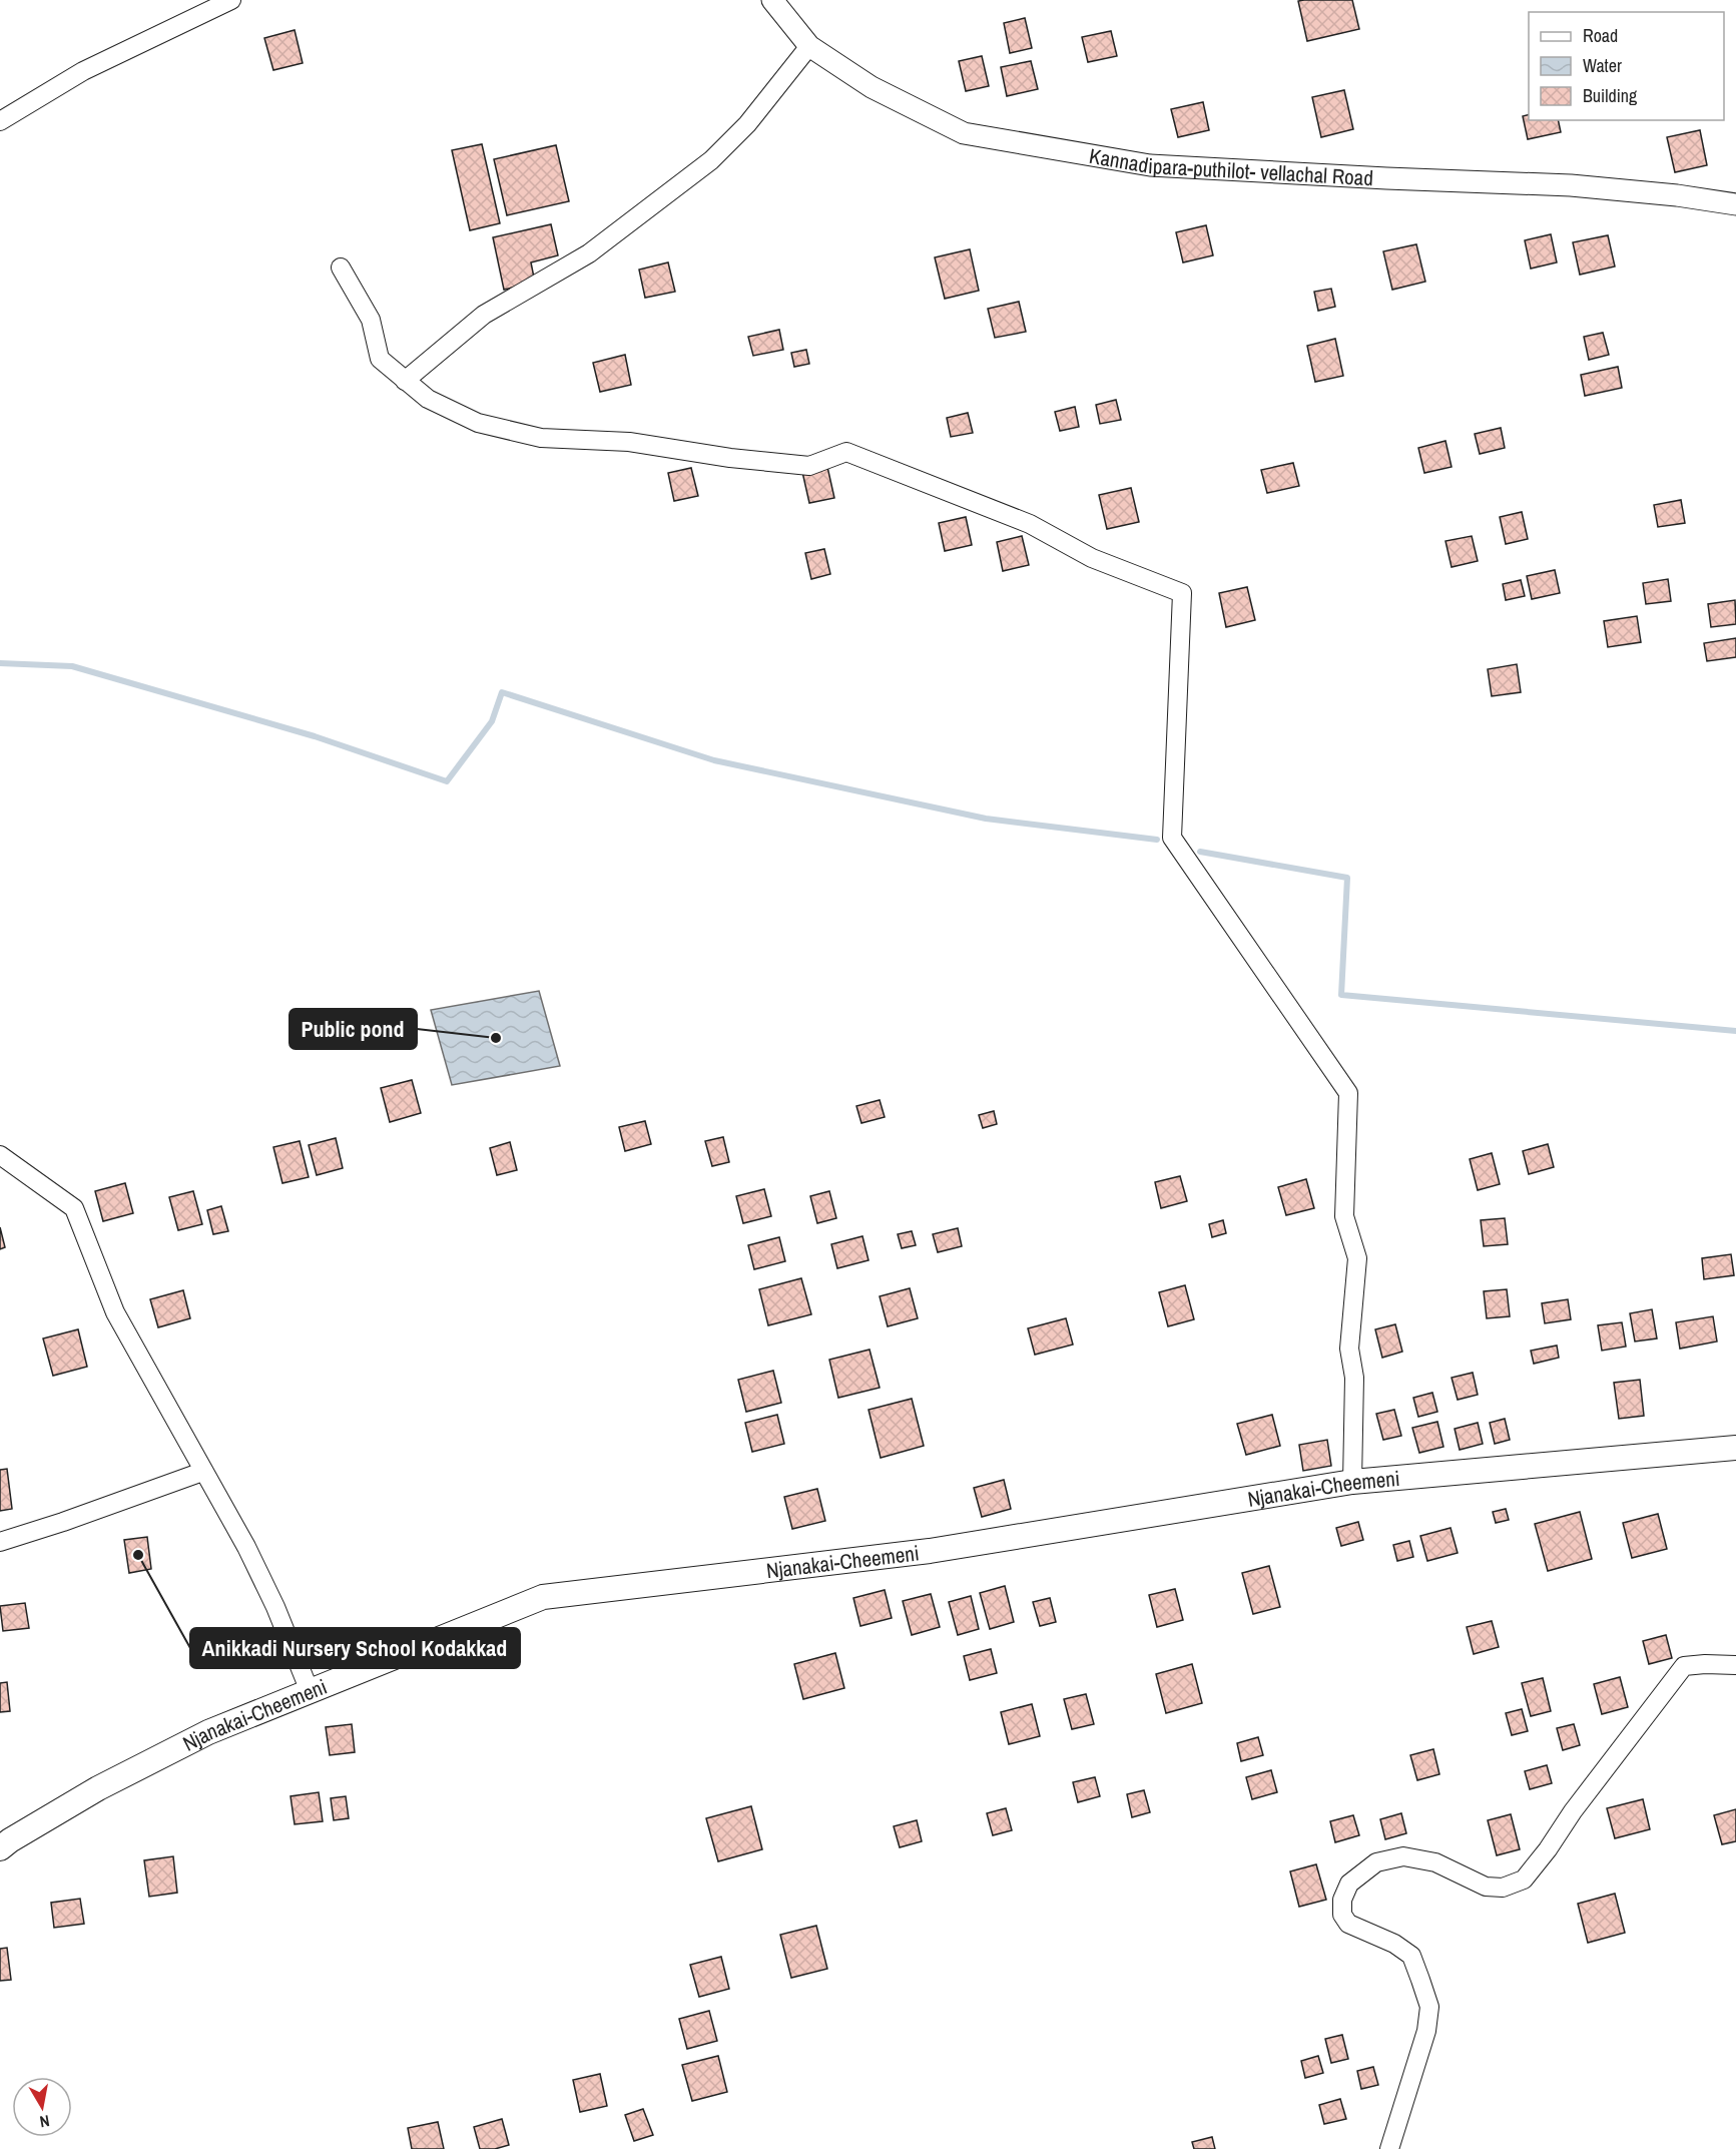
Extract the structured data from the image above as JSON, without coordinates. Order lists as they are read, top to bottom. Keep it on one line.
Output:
{"streets":{"main road":["Njanakai-Cheemeni"],"street":["Kannadipara-puthilot- vellachal Road"]},"places":["Public pond","Anikkadi Nursery School Kodakkad"],"legend":["Road","Water","Building"],"north":"bottom"}
